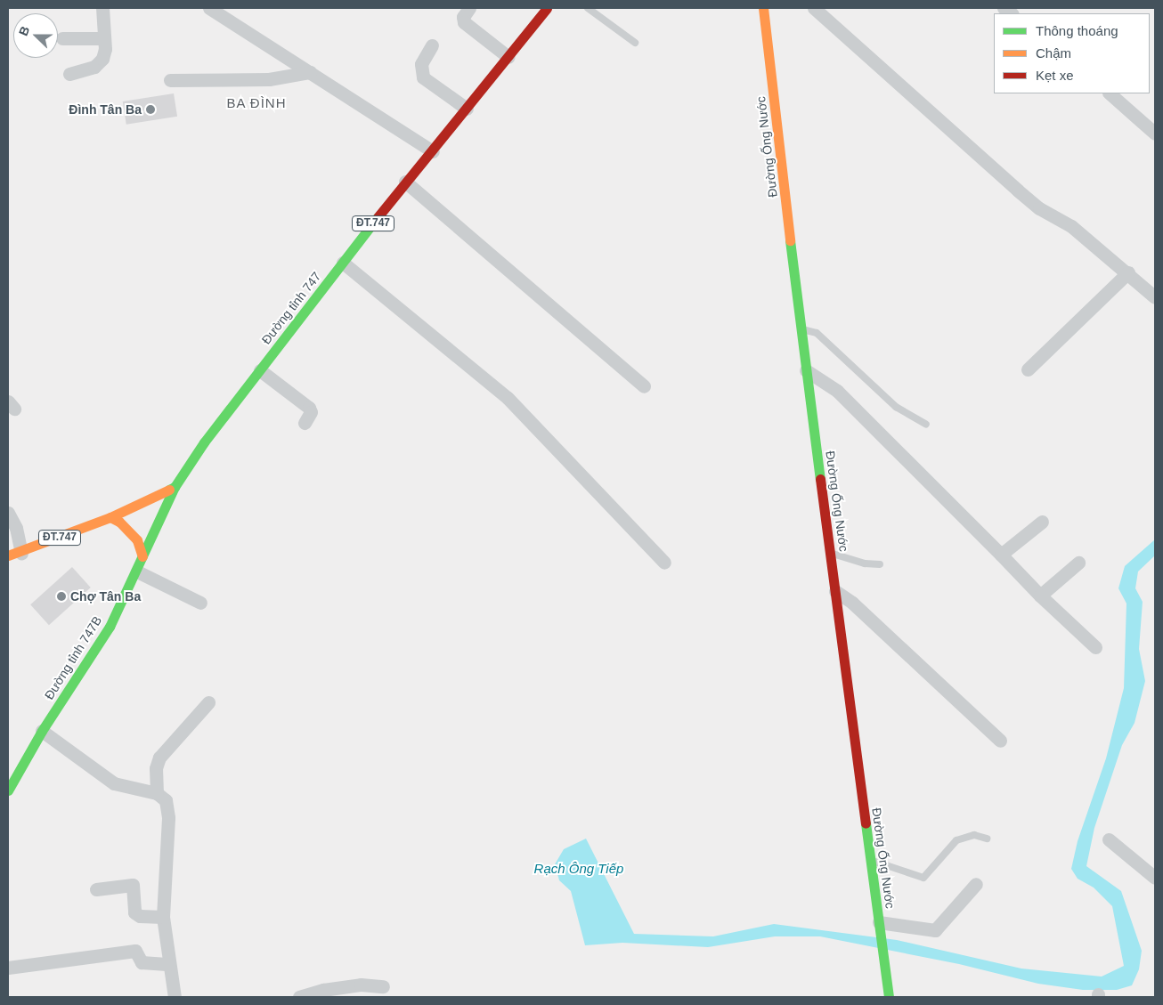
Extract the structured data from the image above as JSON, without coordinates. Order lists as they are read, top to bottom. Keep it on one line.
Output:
{"streets":{"main road":["Đường Ống Nước","ĐT.747","Đường tỉnh 747","Đường tỉnh 747B"]},"crossings":[["ĐT.747","Đường tỉnh 747"],["ĐT.747","Đường tỉnh 747B"],["Đường tỉnh 747","Đường tỉnh 747B"]],"districts":["BA ĐÌNH"],"water":["Rạch Ông Tiếp"],"places":["Đình Tân Ba","Chợ Tân Ba"],"legend":["Thông thoáng","Chậm","Kẹt xe"],"north":"left"}
